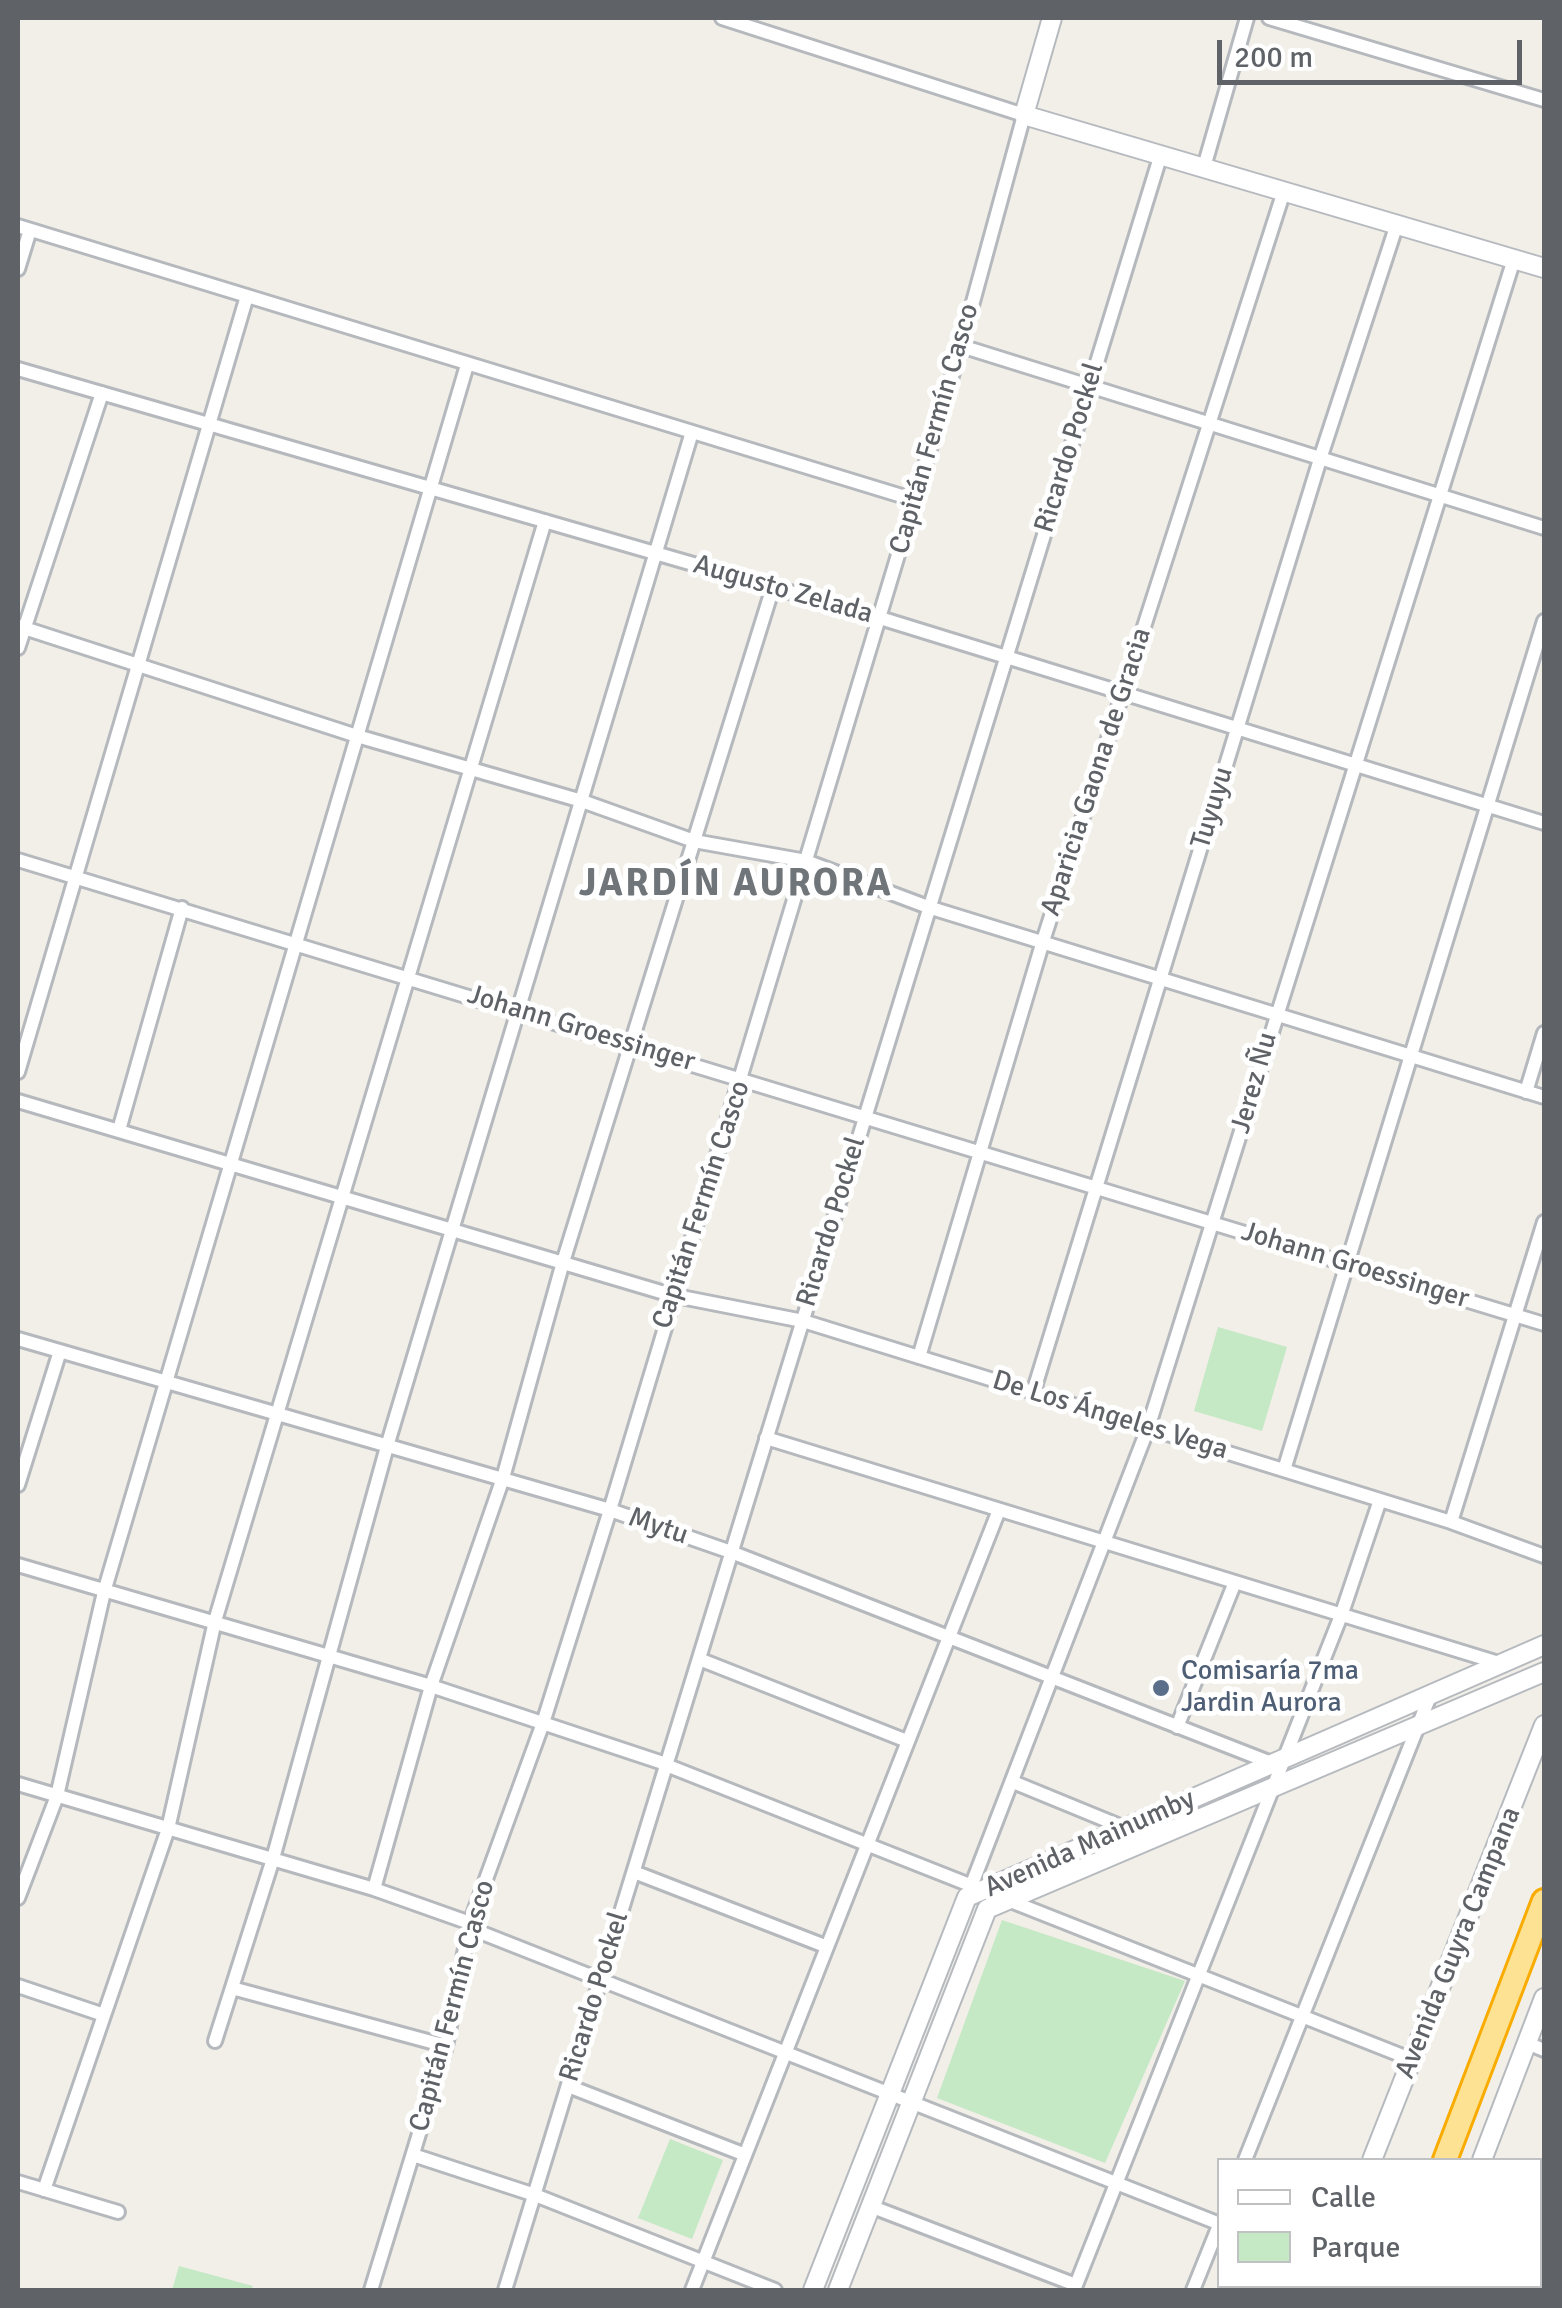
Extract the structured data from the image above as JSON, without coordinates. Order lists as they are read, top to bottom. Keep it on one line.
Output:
{"streets":{"street":["Capitán Fermín Casco","Ricardo Pockel","Augusto Zelada","Aparicia Gaona de Gracia","Tuyuyu","Johann Groessinger","Jerez Ñu","De Los Ángeles Vega","Mytu","Avenida Mainumby","Avenida Guyra Campana"]},"crossings":[["Capitán Fermín Casco","Augusto Zelada"],["Capitán Fermín Casco","Johann Groessinger"],["Capitán Fermín Casco","De Los Ángeles Vega"],["Capitán Fermín Casco","Mytu"],["Ricardo Pockel","Augusto Zelada"],["Ricardo Pockel","Johann Groessinger"],["Ricardo Pockel","De Los Ángeles Vega"],["Ricardo Pockel","Mytu"],["Augusto Zelada","Aparicia Gaona de Gracia"],["Augusto Zelada","Tuyuyu"],["Augusto Zelada","Jerez Ñu"],["Aparicia Gaona de Gracia","Johann Groessinger"],["Aparicia Gaona de Gracia","De Los Ángeles Vega"],["Tuyuyu","Johann Groessinger"],["Tuyuyu","De Los Ángeles Vega"],["Johann Groessinger","Jerez Ñu"],["Jerez Ñu","De Los Ángeles Vega"],["Jerez Ñu","Mytu"],["Jerez Ñu","Avenida Mainumby"],["Mytu","Avenida Mainumby"]],"districts":["JARDÍN AURORA"],"places":["Comisaría 7ma Jardin Aurora"],"legend":["Calle","Parque"],"scale_bar":"200 m"}
